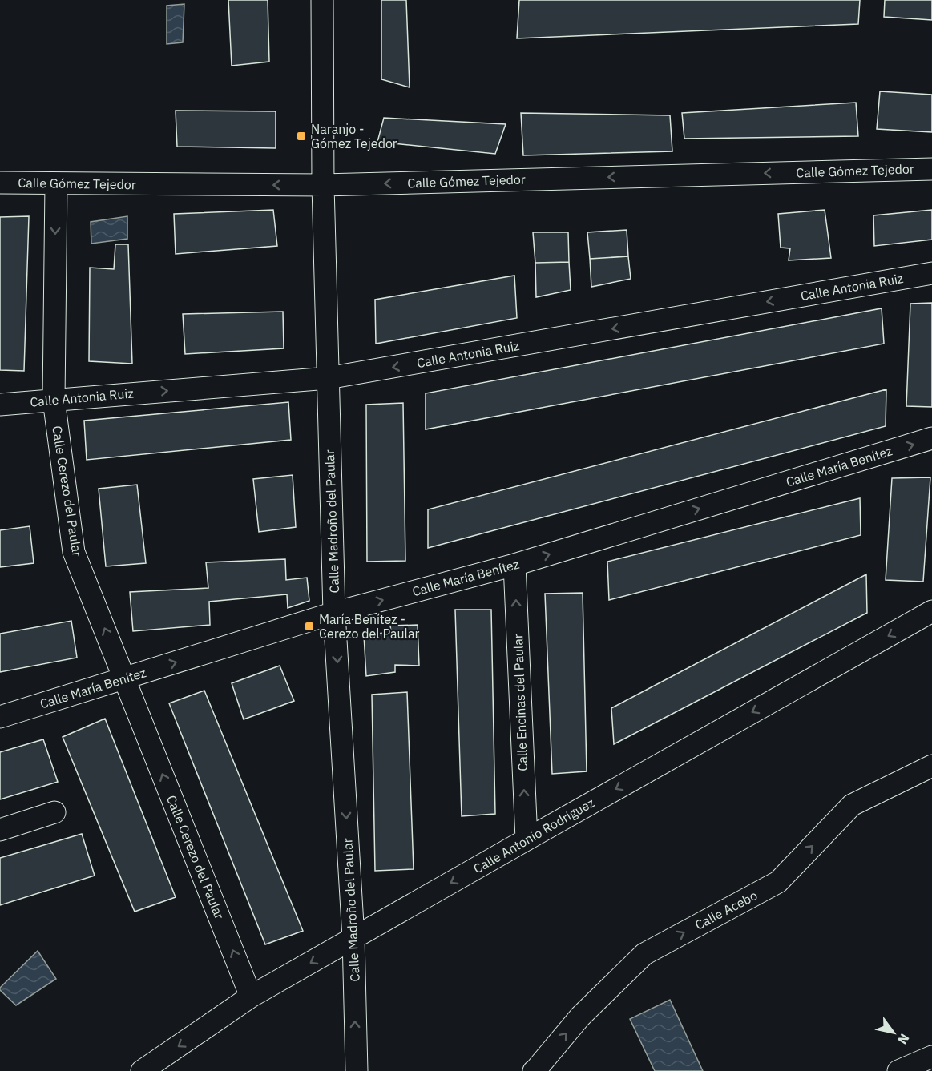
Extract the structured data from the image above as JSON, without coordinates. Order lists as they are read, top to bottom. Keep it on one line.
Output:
{"streets":{"street":["Calle Gómez Tejedor","Calle Antonia Ruiz","Calle María Benítez","Calle Cerezo del Paular","Calle Madroño del Paular","Calle Encinas del Paular","Calle Antonio Rodríguez","Calle Acebo"]},"crossings":[["Calle Gómez Tejedor","Calle Cerezo del Paular"],["Calle Gómez Tejedor","Calle Madroño del Paular"],["Calle Antonia Ruiz","Calle Cerezo del Paular"],["Calle Antonia Ruiz","Calle Madroño del Paular"],["Calle María Benítez","Calle Cerezo del Paular"],["Calle María Benítez","Calle Madroño del Paular"],["Calle María Benítez","Calle Encinas del Paular"],["Calle Cerezo del Paular","Calle Antonio Rodríguez"],["Calle Madroño del Paular","Calle Antonio Rodríguez"],["Calle Encinas del Paular","Calle Antonio Rodríguez"]],"one_way":["Calle Gómez Tejedor","Calle María Benítez","Calle Encinas del Paular","Calle Antonio Rodríguez","Calle Acebo"],"places":{"transit":["Naranjo - Gómez Tejedor","María Benítez - Cerezo del Paular"]},"north":"bottom right"}
